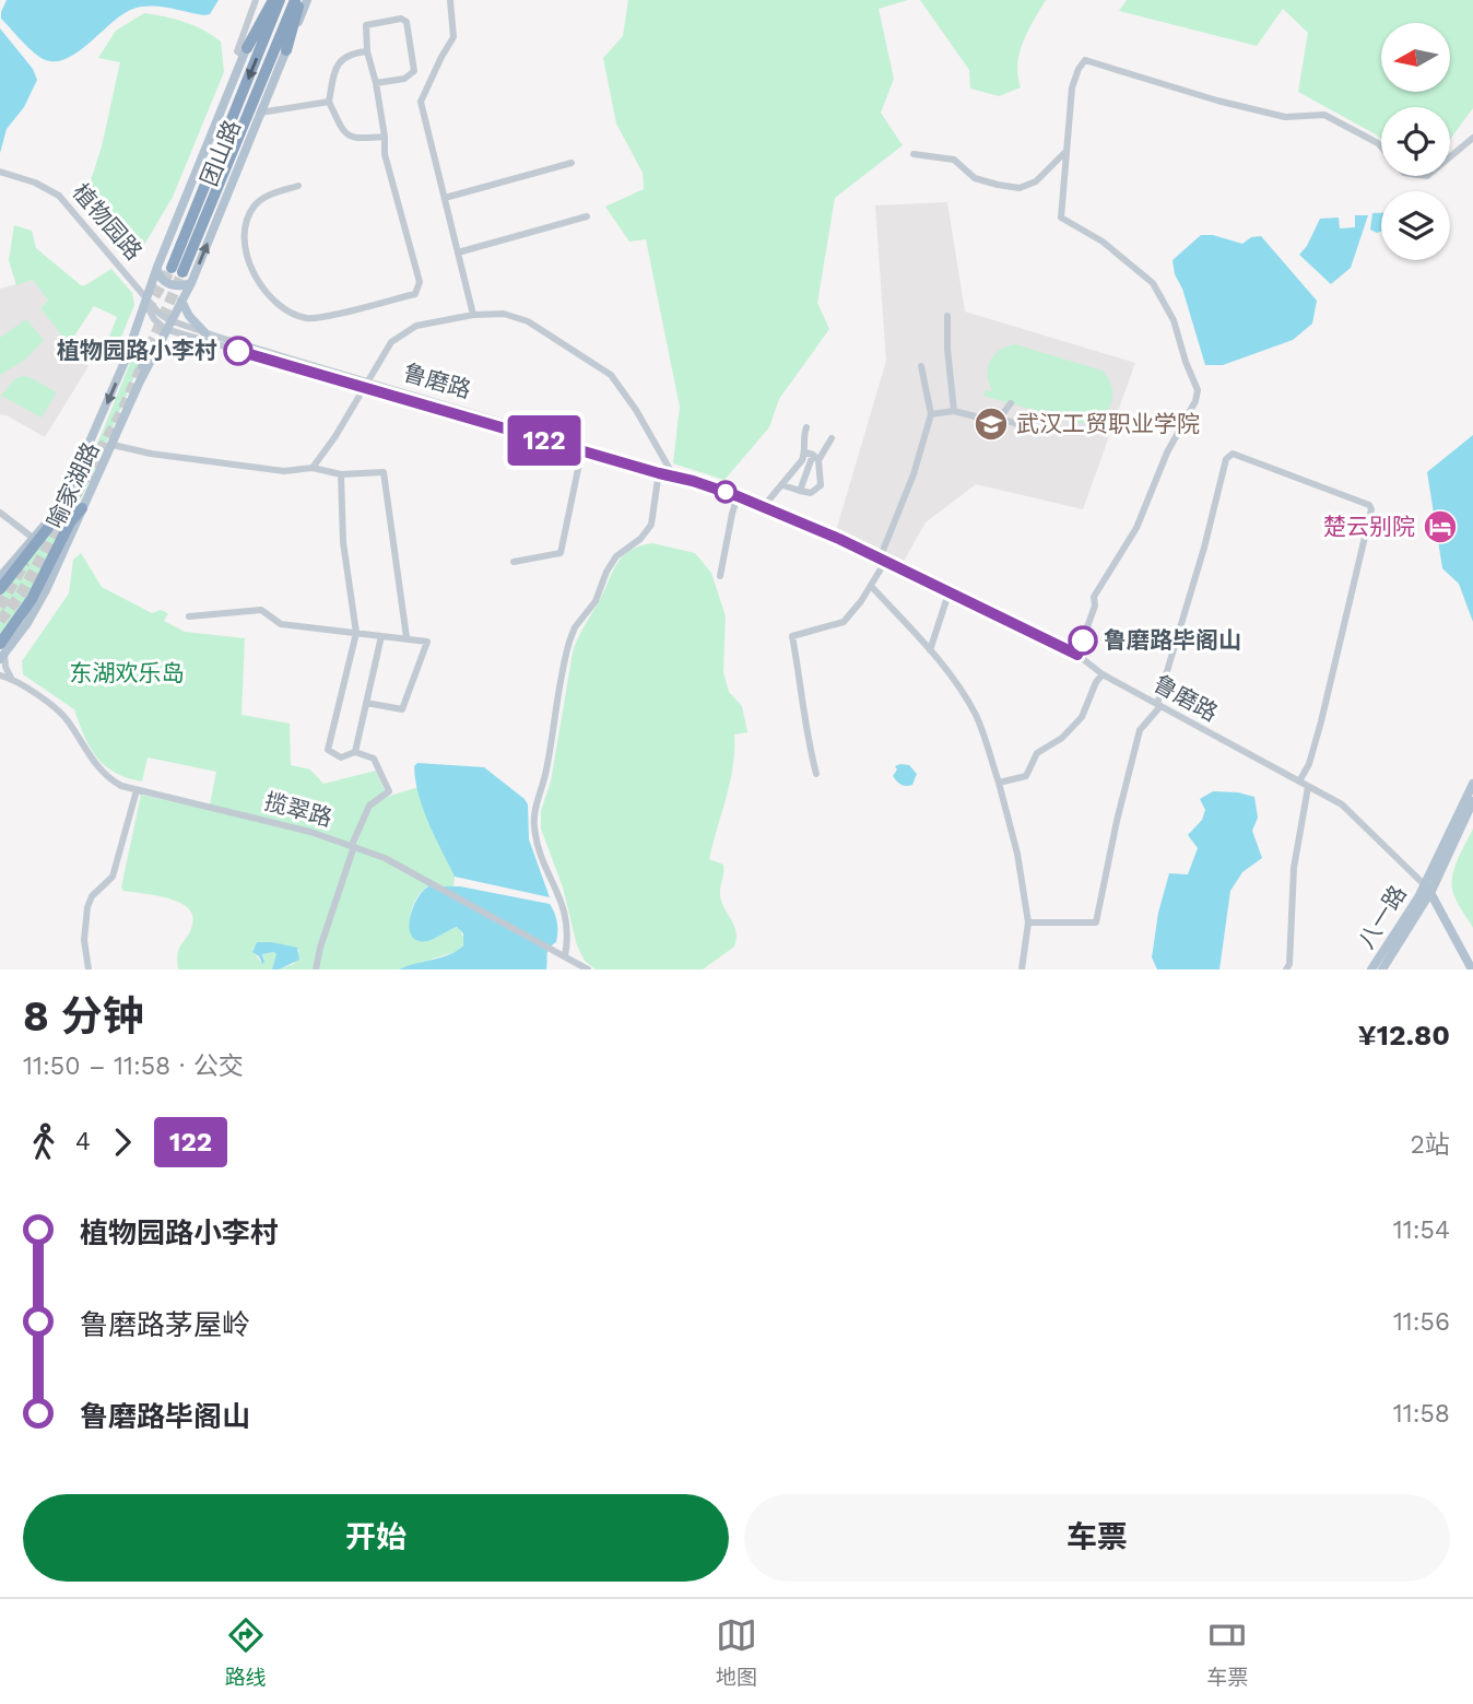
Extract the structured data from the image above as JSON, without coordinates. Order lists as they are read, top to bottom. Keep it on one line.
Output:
{"streets":{"highway":["团山路"],"main road":["鲁磨路","喻家湖路","八一路"],"street":["植物园路","揽翠路"]},"crossings":[["团山路","植物园路"],["团山路","鲁磨路"],["团山路","喻家湖路"],["植物园路","鲁磨路"],["植物园路","喻家湖路"],["鲁磨路","喻家湖路"],["鲁磨路","八一路"]],"parks":["东湖欢乐岛"],"places":{"other":["植物园路小李村","鲁磨路毕阁山"],"school or university":["武汉工贸职业学院"],"hotel":["楚云别院"]},"lines":["bus line 122"],"north":"left","page":{"on_map":"122","heading":["8 分钟","11:50 – 11:58 · 公交","¥12.80"],"legs":["4","122","2站"],"list":[{"name":"植物园路小李村","value":"11:54"},{"name":"鲁磨路茅屋岭","value":"11:56"},{"name":"鲁磨路毕阁山","value":"11:58"}],"buttons":["开始","车票"],"tabs":["路线","地图","车票"]}}
